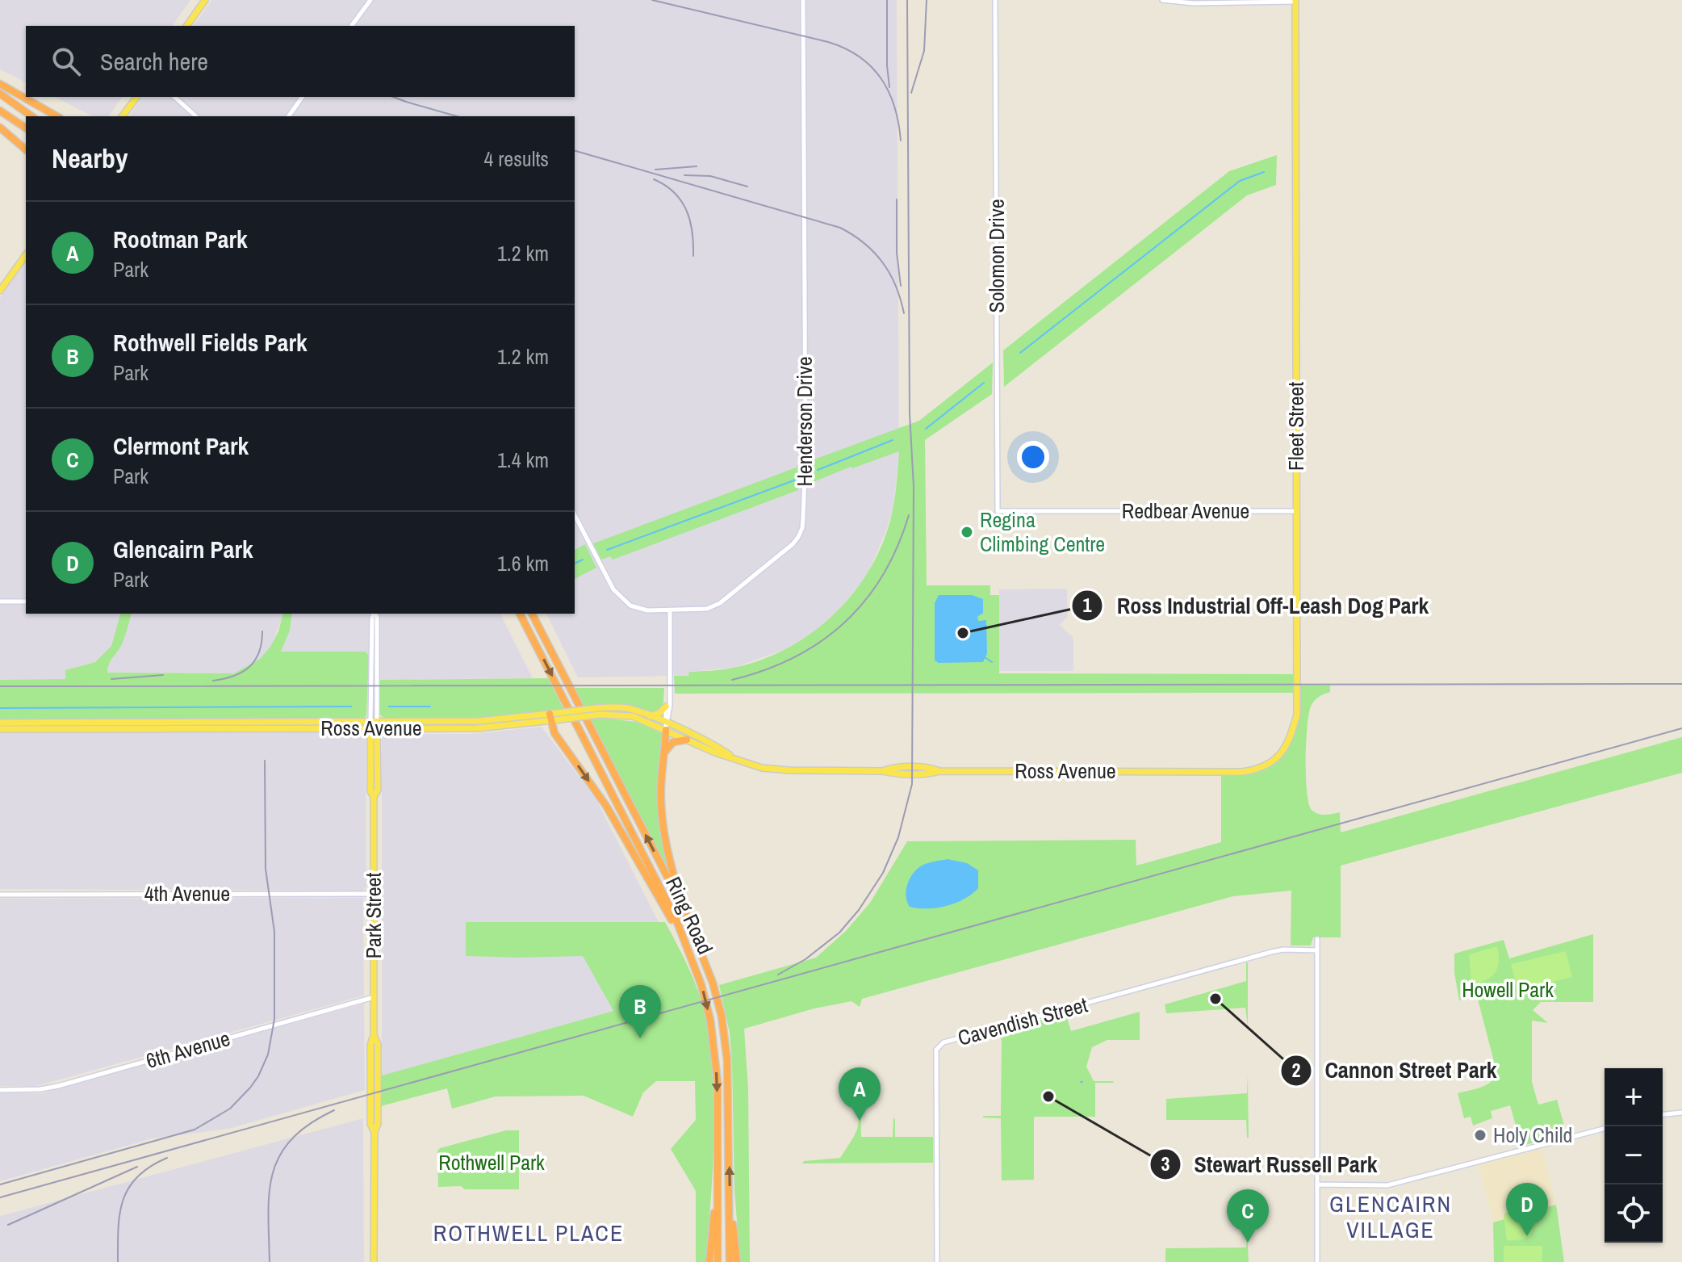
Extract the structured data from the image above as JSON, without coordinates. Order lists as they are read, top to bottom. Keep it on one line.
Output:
{"streets":{"highway":["Ring Road"],"main road":["Fleet Street","Ross Avenue","Park Street"],"street":["Solomon Drive","Henderson Drive","Redbear Avenue","4th Avenue","Cavendish Street","6th Avenue"]},"crossings":[["Solomon Drive","Redbear Avenue"],["Fleet Street","Redbear Avenue"],["Fleet Street","Ross Avenue"],["Ross Avenue","Park Street"],["4th Avenue","Park Street"],["Park Street","6th Avenue"]],"districts":["GLENCAIRN VILLAGE","ROTHWELL PLACE"],"parks":["Howell Park","Rothwell Park"],"places":["Regina Climbing Centre","Ross Industrial Off-Leash Dog Park","Cannon Street Park","Stewart Russell Park","Holy Child"],"page":{"search":"Search here","heading":["Nearby","4 results"],"list":[{"mark":"A","name":"Rootman Park","note":"Park","value":"1.2 km"},{"mark":"B","name":"Rothwell Fields Park","note":"Park","value":"1.2 km"},{"mark":"C","name":"Clermont Park","note":"Park","value":"1.4 km"},{"mark":"D","name":"Glencairn Park","note":"Park","value":"1.6 km"}],"pins":["B","A","D","C"],"map_buttons":["+","−"]}}
